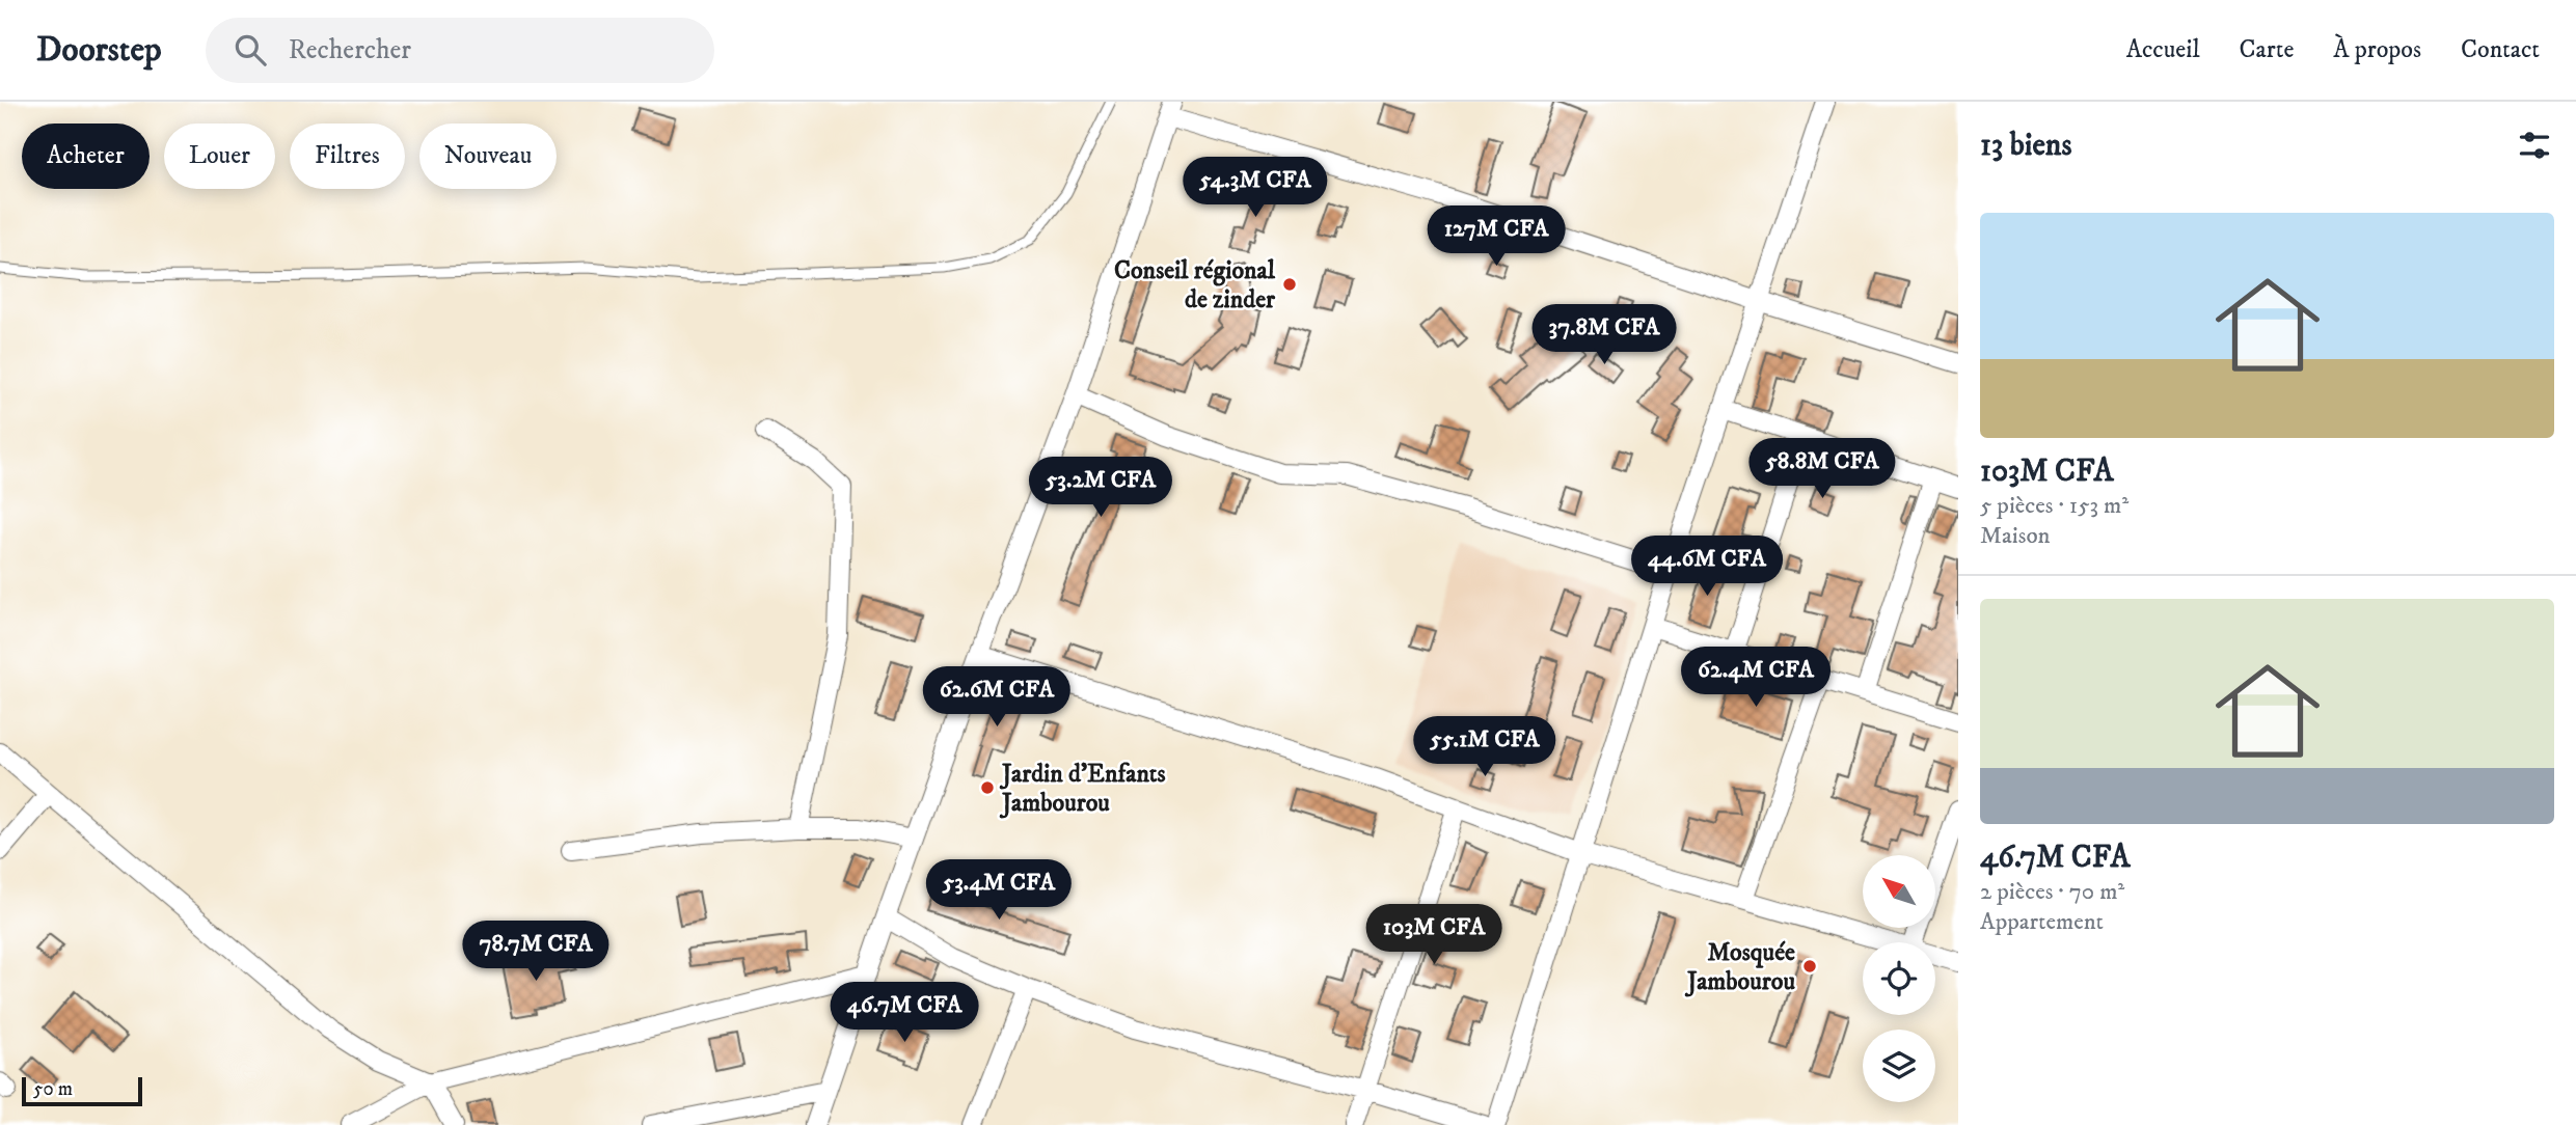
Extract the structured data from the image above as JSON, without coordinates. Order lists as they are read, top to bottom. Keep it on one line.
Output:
{"places":["Conseil régional de zinder","Jardin d'Enfants Jambourou","Mosquée Jambourou"],"scale_bar":"50 m","north":"top left","page":{"header":"Doorstep","search":"Rechercher","nav":["Accueil","Carte","À propos","Contact"],"heading":"13 biens","chip":["Acheter","Louer","Filtres","Nouveau"],"price":["54.3M CFA","127M CFA","37.8M CFA","58.8M CFA","53.2M CFA","44.6M CFA","62.4M CFA","62.6M CFA","55.1M CFA","53.4M CFA","103M CFA","78.7M CFA","46.7M CFA"],"list":[{"name":"103M CFA","note":"5 pièces · 153 m² · Maison"},{"name":"46.7M CFA","note":"2 pièces · 70 m² · Appartement"}],"scale":"50 m"}}
